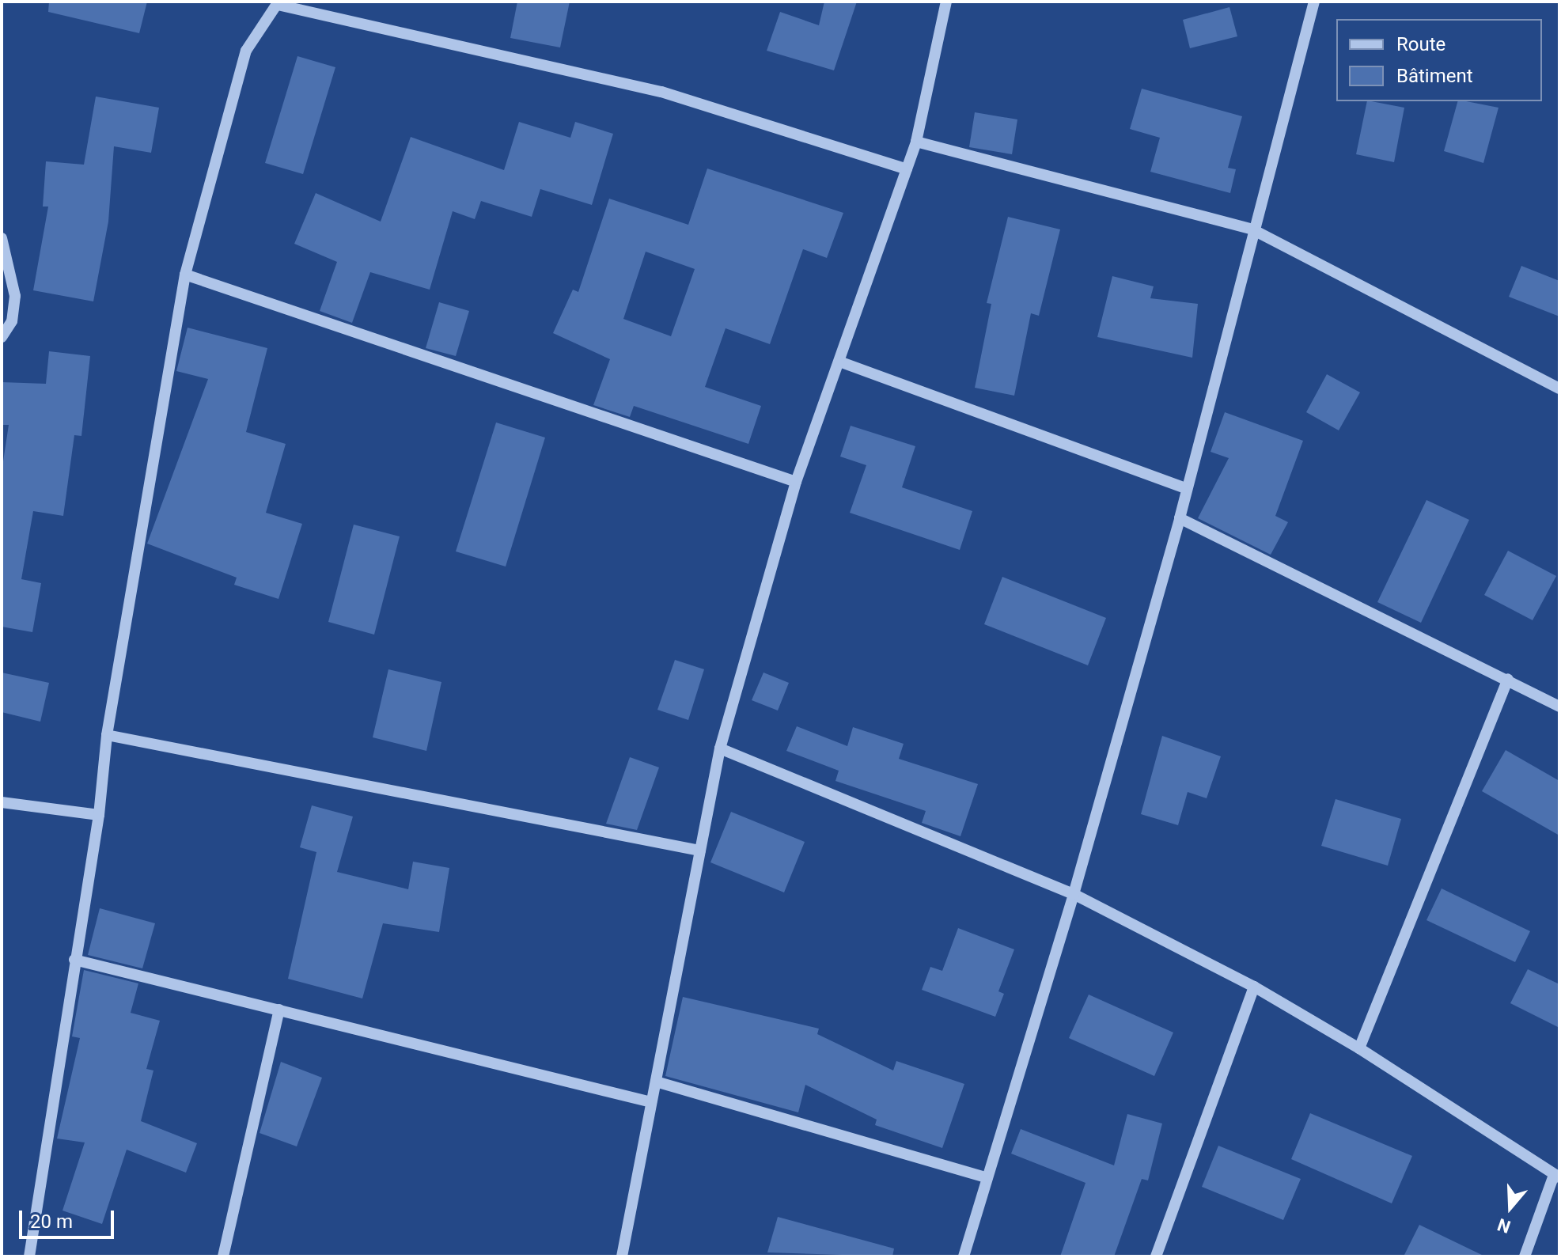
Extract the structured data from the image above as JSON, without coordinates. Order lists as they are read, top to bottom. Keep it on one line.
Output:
{"legend":["Route","Bâtiment"],"scale_bar":"20 m","north":"bottom"}
